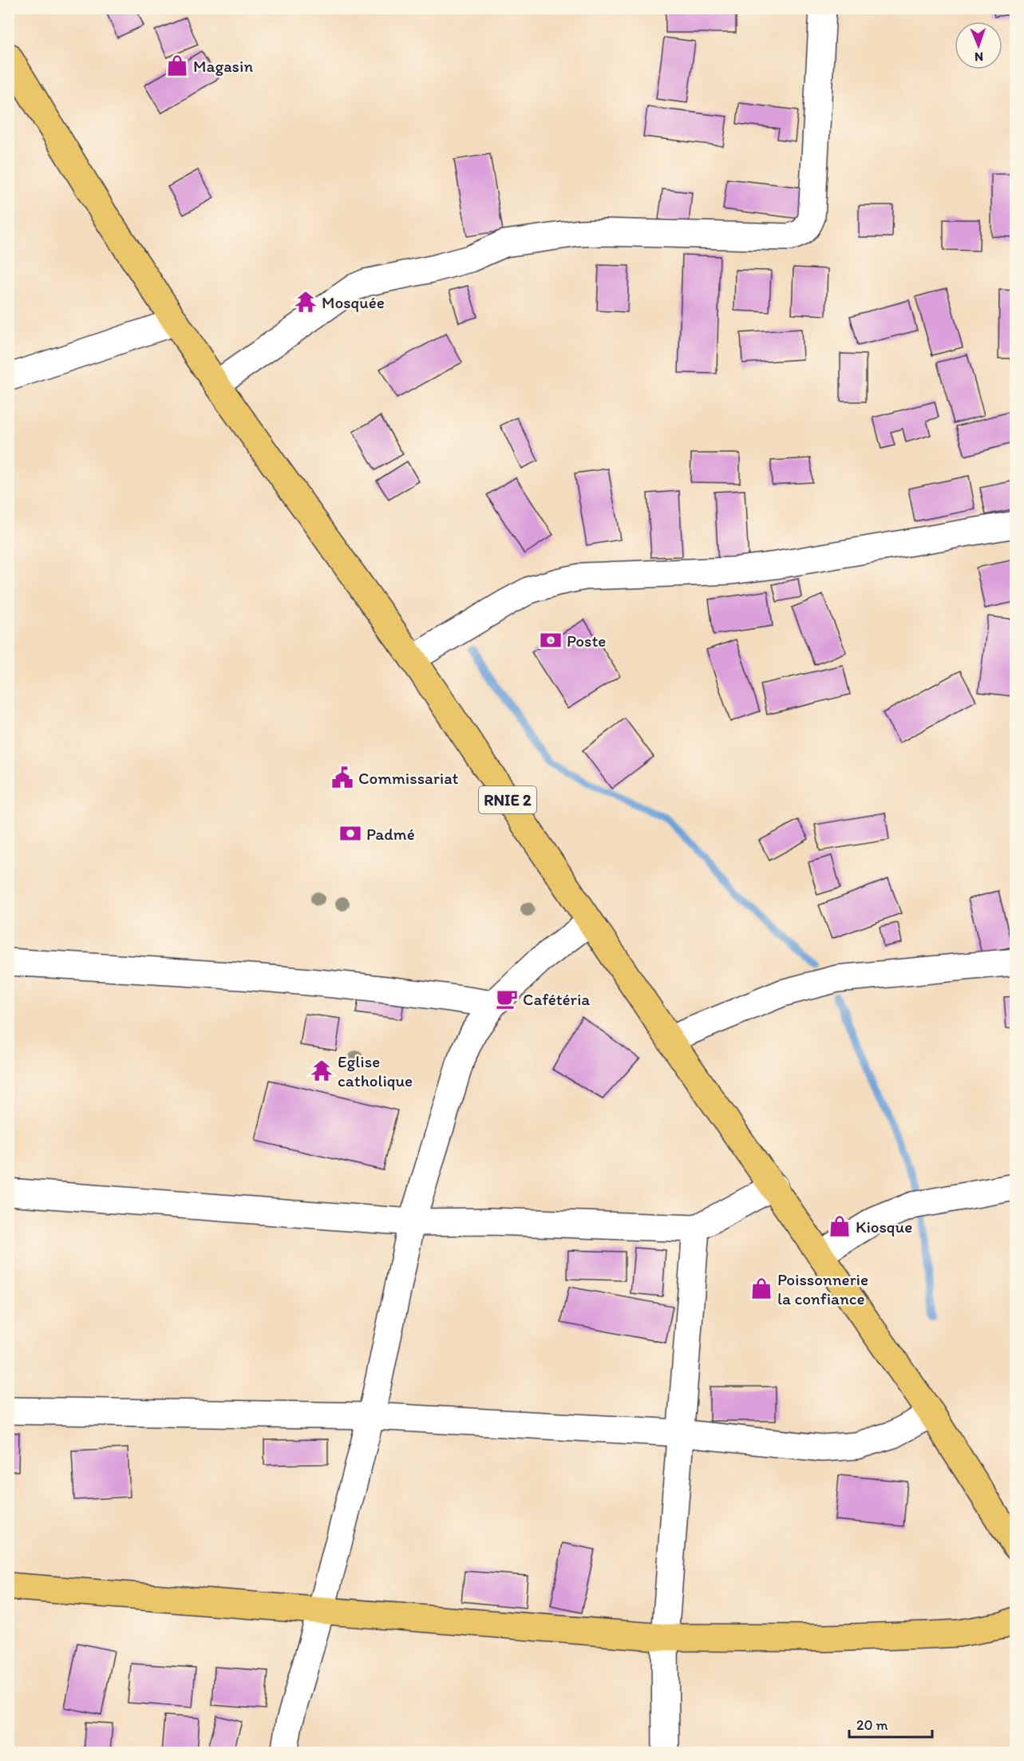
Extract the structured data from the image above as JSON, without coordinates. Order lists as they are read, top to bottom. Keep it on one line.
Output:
{"streets":{"main road":["RNIE 2"]},"places":{"shop":["Magasin","Kiosque","Poissonnerie la confiance"],"temple":["Mosquée","Eglise catholique"],"bank":["Poste","Padmé"],"public building":["Commissariat"],"cafe":["Cafétéria"]},"scale_bar":"20 m","north":"bottom"}
